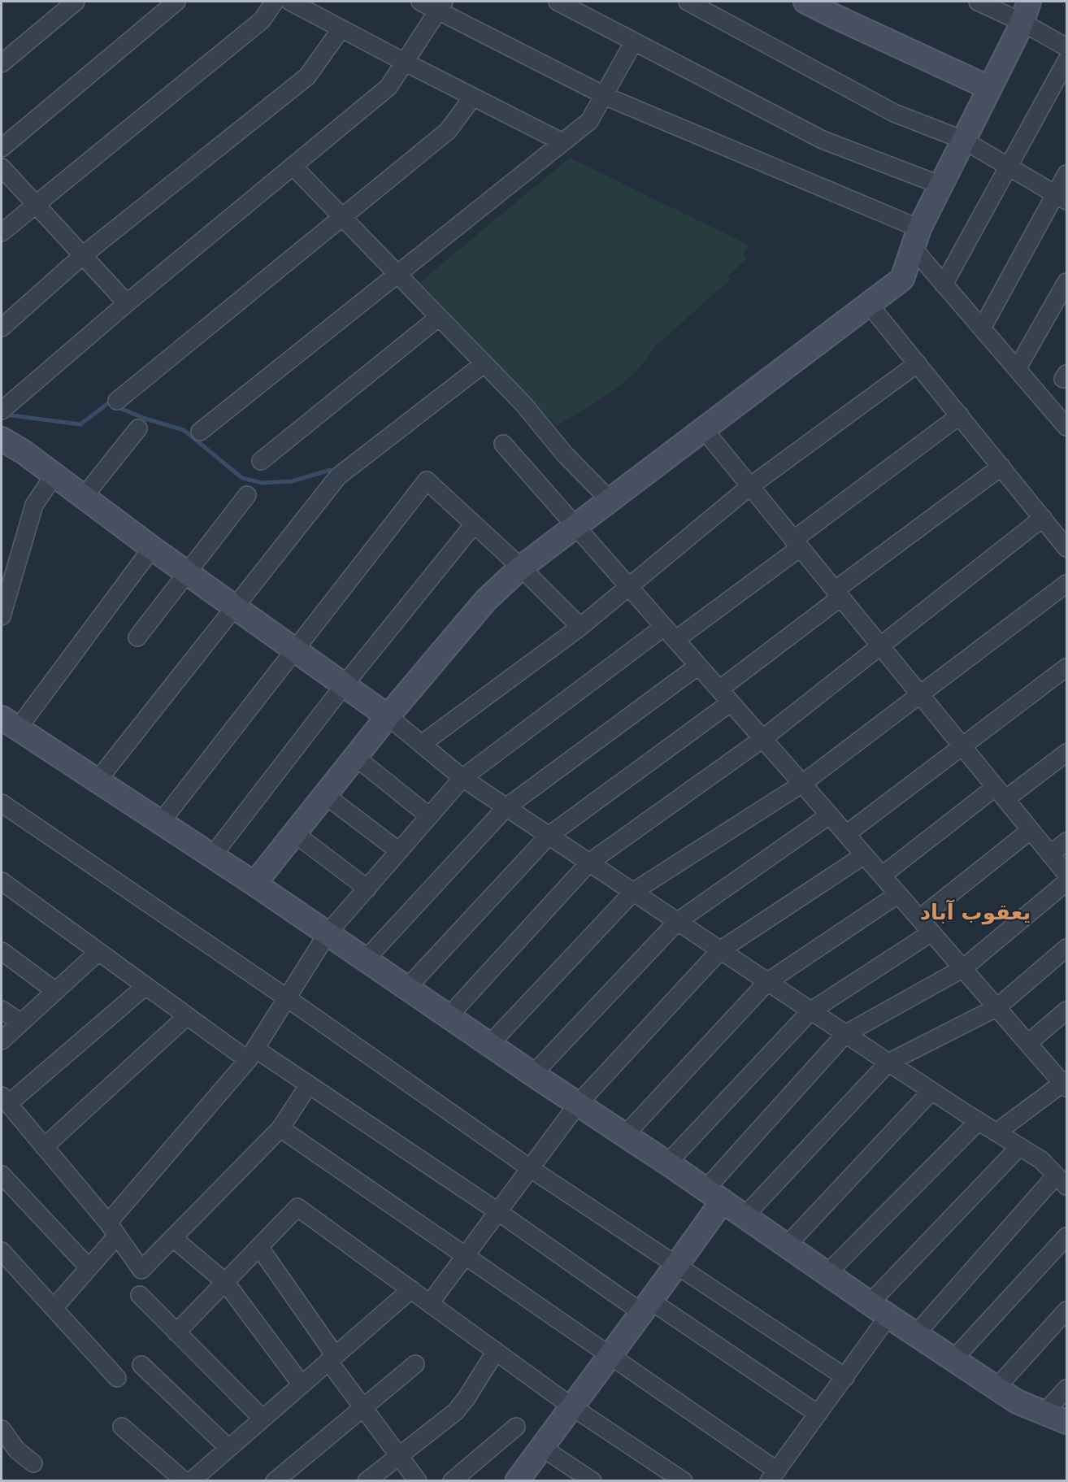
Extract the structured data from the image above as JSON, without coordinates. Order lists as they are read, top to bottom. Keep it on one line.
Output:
{"districts":["یعقوب آباد"]}
